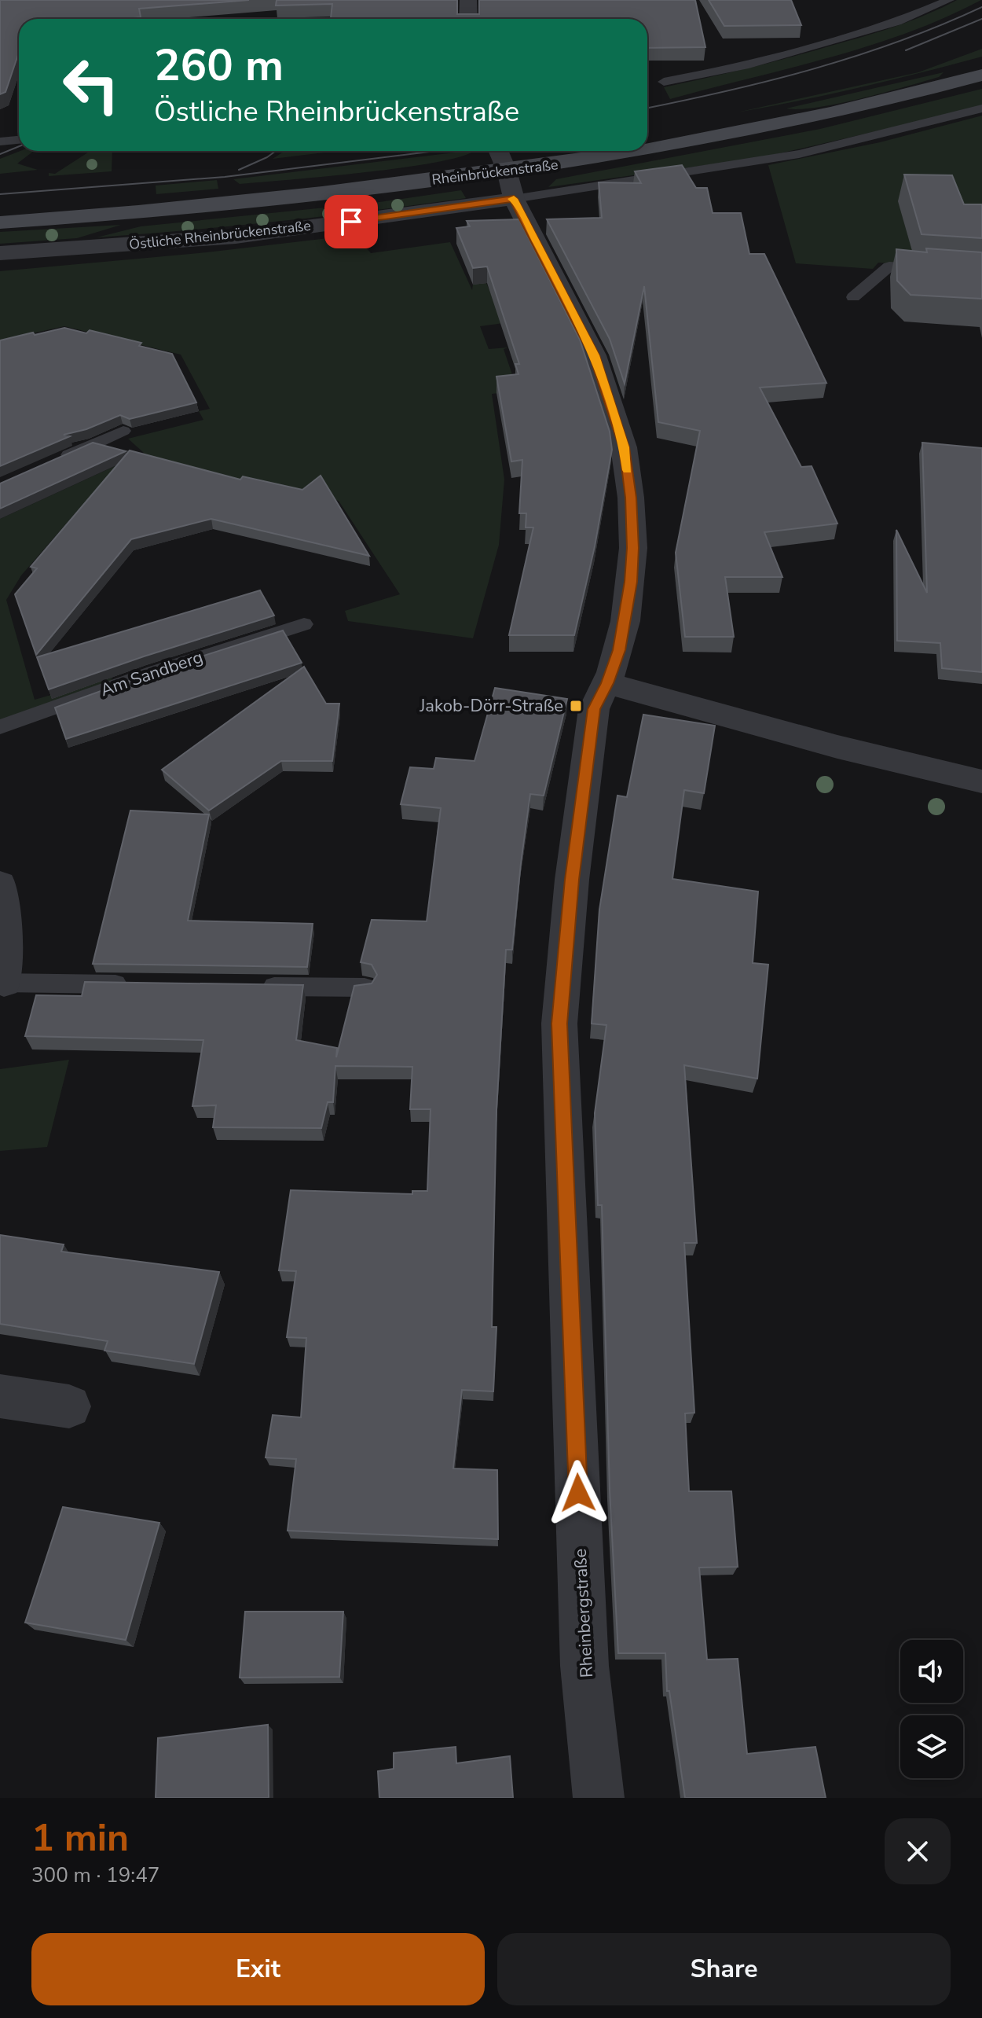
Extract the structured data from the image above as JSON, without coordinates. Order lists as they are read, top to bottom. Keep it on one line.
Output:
{"streets":{"main road":["Rheinbrückenstraße"],"street":["Östliche Rheinbrückenstraße","Rheinbergstraße"],"lane":["Am Sandberg"]},"crossings":[["Rheinbrückenstraße","Rheinbergstraße"],["Östliche Rheinbrückenstraße","Rheinbergstraße"]],"places":{"transit":["Jakob-Dörr-Straße"]},"page":{"turn":["260 m","Östliche Rheinbrückenstraße"],"heading":["1 min","300 m · 19:47"],"buttons":["Exit","Share"]}}
